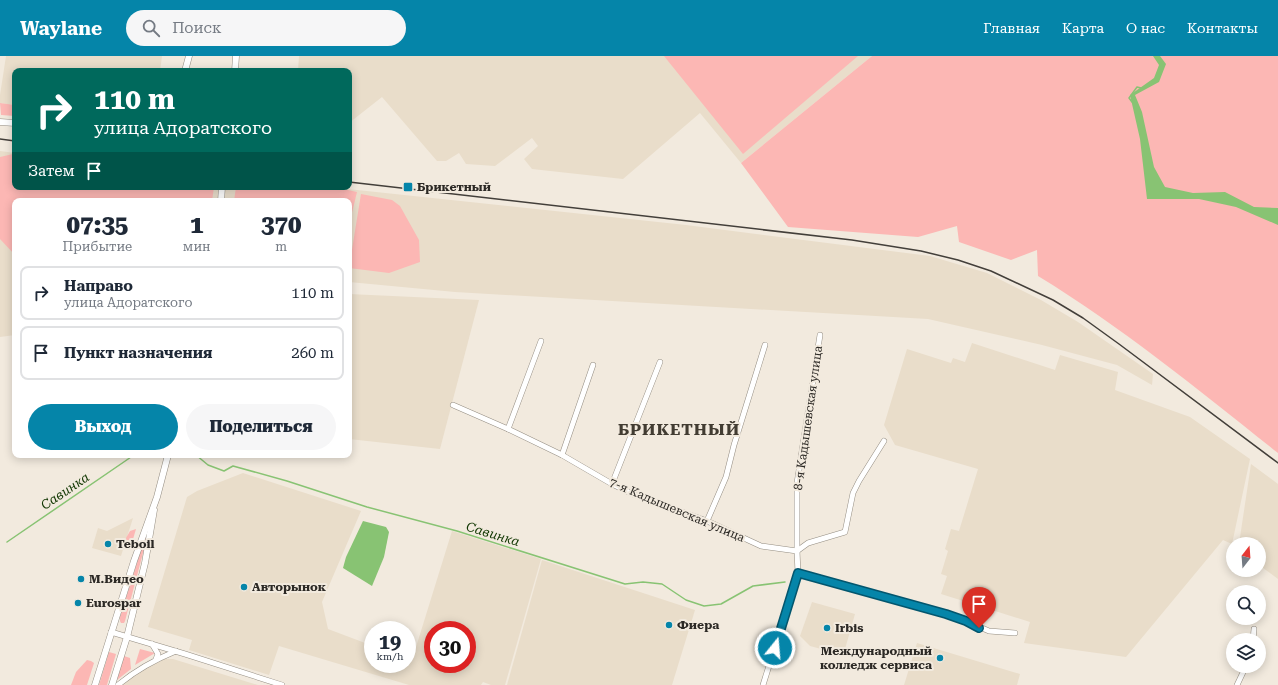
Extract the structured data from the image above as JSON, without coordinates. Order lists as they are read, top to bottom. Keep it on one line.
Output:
{"streets":{"street":["8-я Кадышевская улица","7-я Кадышевская улица"]},"crossings":[["8-я Кадышевская улица","7-я Кадышевская улица"]],"districts":["БРИКЕТНЫЙ"],"water":["Савинка"],"places":{"transit":["Брикетный"],"other":["Teboil","М.Видео","Авторынок","Eurospar","Фиера","Irbis","Международный колледж сервиса"]},"north":"top","page":{"header":"Waylane","search":"Поиск","nav":["Главная","Карта","О нас","Контакты"],"turn":["110 m","улица Адоратского"],"then":"Затем","eta":["07:35","Прибытие","1","мин","370","m"],"list":[{"name":"Направо","note":"улица Адоратского","value":"110 m"},{"name":"Пункт назначения","value":"260 m"}],"buttons":["Выход","Поделиться"],"speed":"19 km/h","limit":"30"}}
